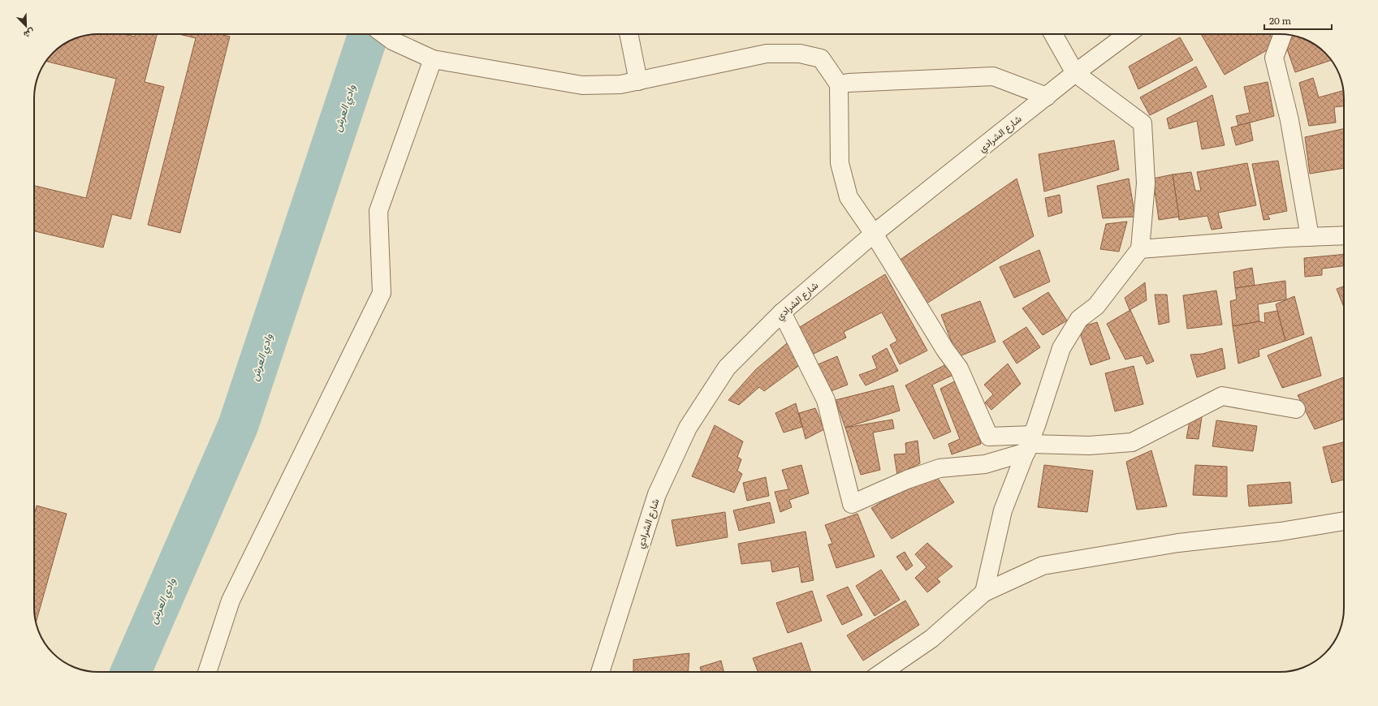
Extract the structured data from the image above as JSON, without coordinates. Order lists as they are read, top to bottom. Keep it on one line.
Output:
{"streets":{"street":["شارع الشرادي"]},"water":["وادي العرش"],"scale_bar":"20 m","north":"bottom right"}
